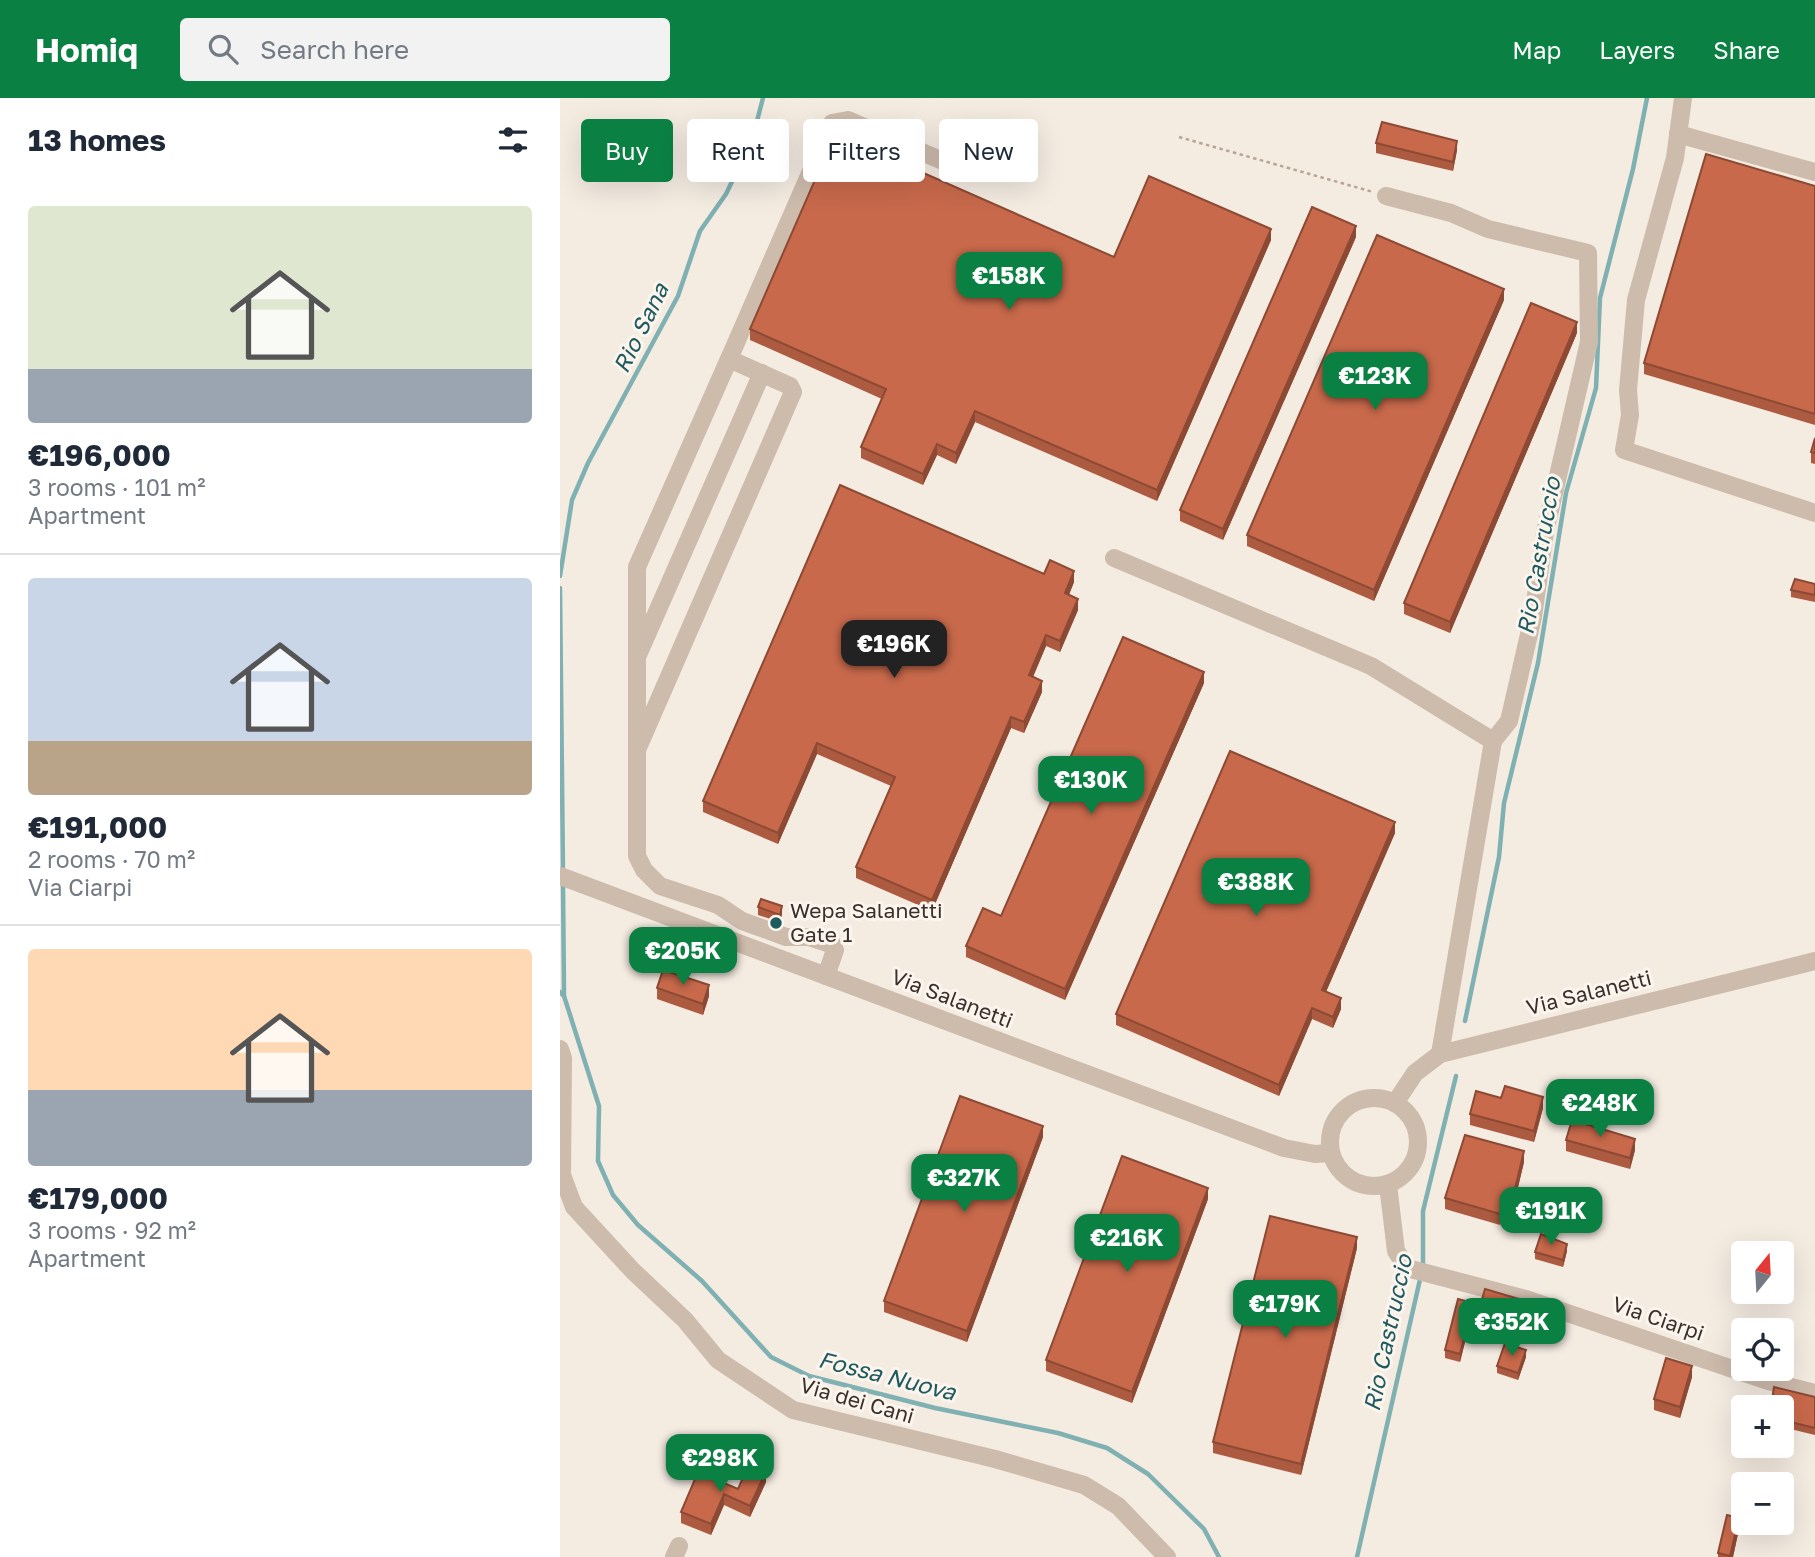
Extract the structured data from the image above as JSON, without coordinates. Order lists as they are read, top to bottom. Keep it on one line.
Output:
{"streets":{"street":["Via Salanetti","Via Ciarpi","Via dei Cani"]},"crossings":[["Via Salanetti","Via Ciarpi"]],"water":["Rio Sana","Rio Castruccio","Fossa Nuova"],"places":["Wepa Salanetti Gate 1"],"north":"top","page":{"header":"Homiq","search":"Search here","nav":["Map","Layers","Share"],"heading":"13 homes","chip":["Buy","Rent","Filters","New"],"list":[{"name":"€196,000","note":"3 rooms · 101 m² · Apartment"},{"name":"€191,000","note":"2 rooms · 70 m² · Via Ciarpi"},{"name":"€179,000","note":"3 rooms · 92 m² · Apartment"}],"price":["€158K","€123K","€196K","€130K","€388K","€205K","€248K","€327K","€191K","€216K","€179K","€352K","€298K"],"map_buttons":["+","−"]}}
